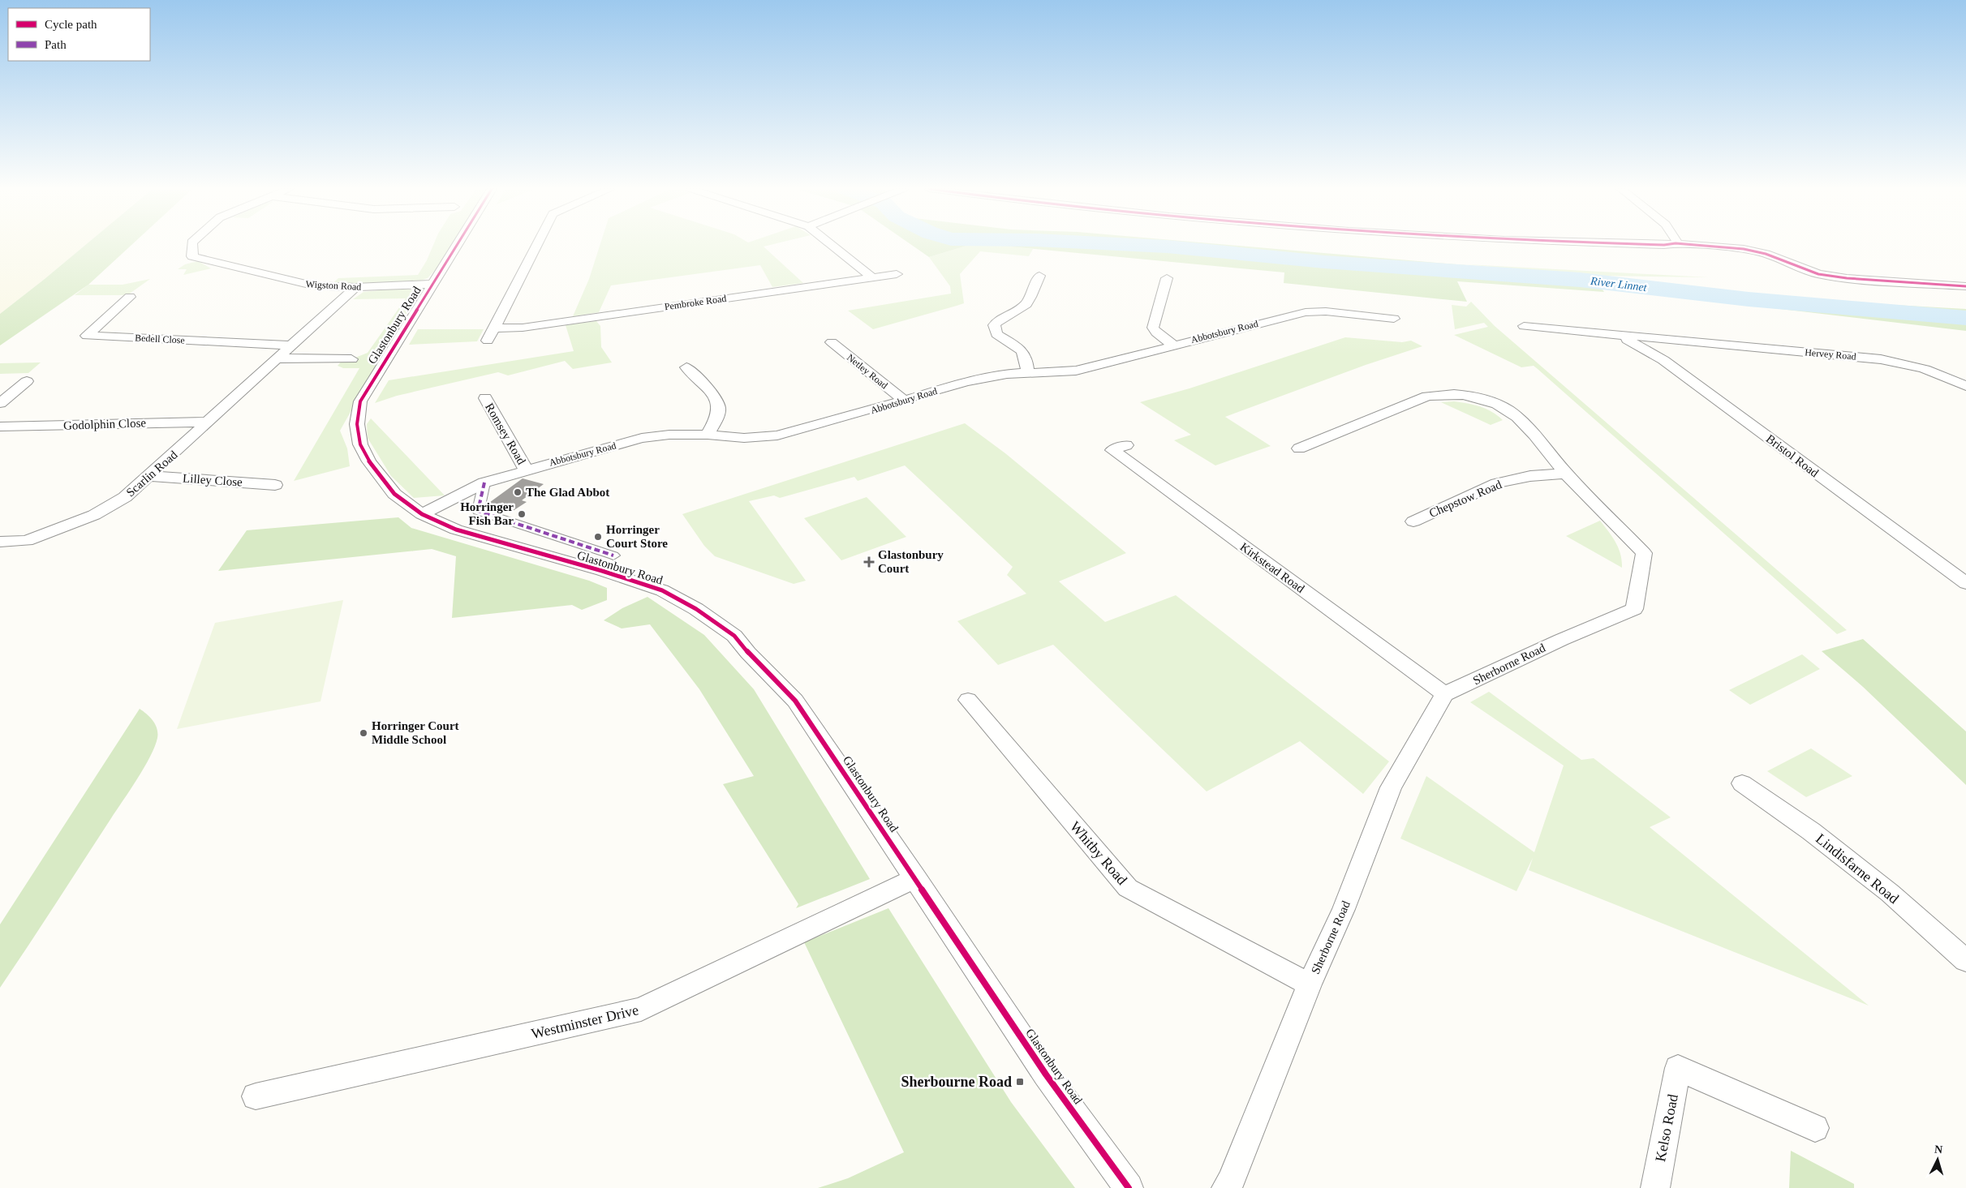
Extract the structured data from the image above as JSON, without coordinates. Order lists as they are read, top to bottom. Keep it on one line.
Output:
{"streets":{"street":["Wigston Road","Pembroke Road","Glastonbury Road","Abbotsbury Road","Bedell Close","Hervey Road","Netley Road","Godolphin Close","Romsey Road","Bristol Road","Scarlin Road","Lilley Close","Chepstow Road","Kirkstead Road","Sherborne Road","Whitby Road","Lindisfarne Road","Westminster Drive","Kelso Road"]},"crossings":[["Wigston Road","Glastonbury Road"],["Wigston Road","Scarlin Road"],["Glastonbury Road","Abbotsbury Road"],["Glastonbury Road","Westminster Drive"],["Abbotsbury Road","Netley Road"],["Abbotsbury Road","Romsey Road"],["Bedell Close","Scarlin Road"],["Hervey Road","Bristol Road"],["Godolphin Close","Scarlin Road"],["Scarlin Road","Lilley Close"],["Chepstow Road","Sherborne Road"],["Kirkstead Road","Sherborne Road"],["Sherborne Road","Whitby Road"]],"water":["River Linnet"],"places":{"other":["The Glad Abbot","Horringer Fish Bar","Horringer Court Store","Horringer Court Middle School"],"health":["Glastonbury Court"],"transit":["Sherbourne Road"]},"legend":["Cycle path","Path"],"north":"top"}
